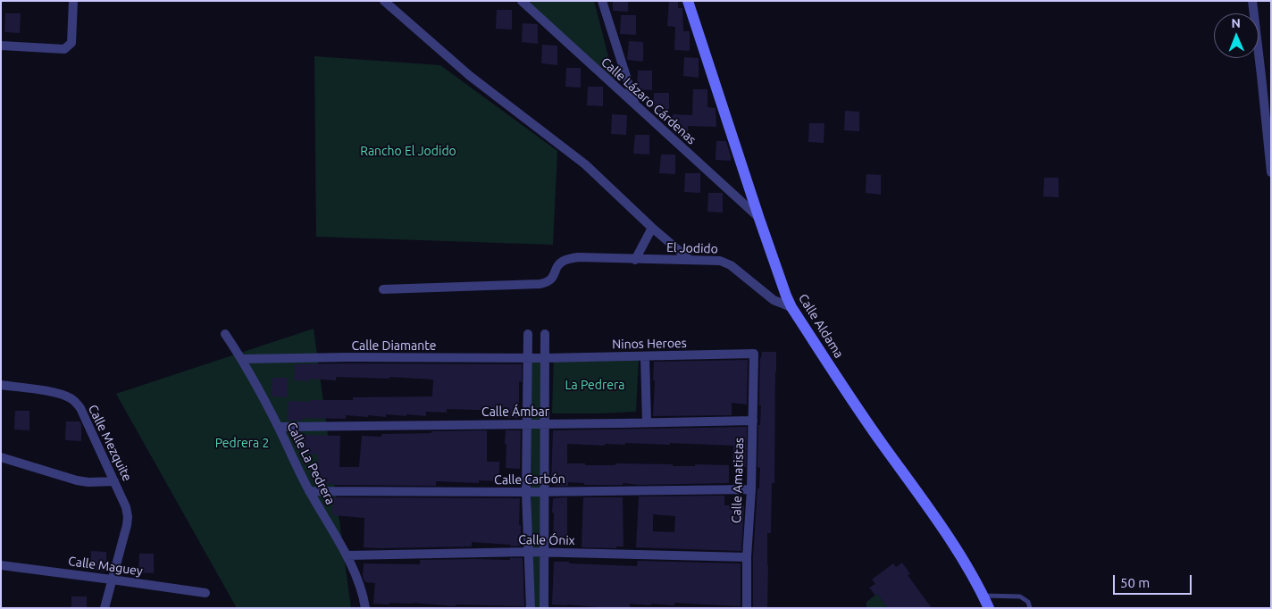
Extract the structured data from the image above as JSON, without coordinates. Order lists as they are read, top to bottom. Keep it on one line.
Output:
{"streets":{"main road":["Calle Aldama"],"street":["Calle Lázaro Cárdenas","El Jodido","Ninos Heroes","Calle Diamante","Calle Ámbar","Calle Mezquite","Calle La Pedrera","Calle Carbón","Calle Amatistas","Calle Ónix","Calle Maguey"]},"crossings":[["Calle Lázaro Cárdenas","Calle Aldama"],["El Jodido","Calle Aldama"],["Ninos Heroes","Calle Diamante"],["Ninos Heroes","Calle Amatistas"],["Calle Diamante","Calle La Pedrera"],["Calle Ámbar","Calle La Pedrera"],["Calle Ámbar","Calle Amatistas"],["Calle Mezquite","Calle Maguey"],["Calle La Pedrera","Calle Carbón"],["Calle La Pedrera","Calle Ónix"],["Calle Carbón","Calle Amatistas"],["Calle Amatistas","Calle Ónix"]],"parks":["Rancho El Jodido","La Pedrera","Pedrera 2"],"scale_bar":"50 m","north":"top"}
